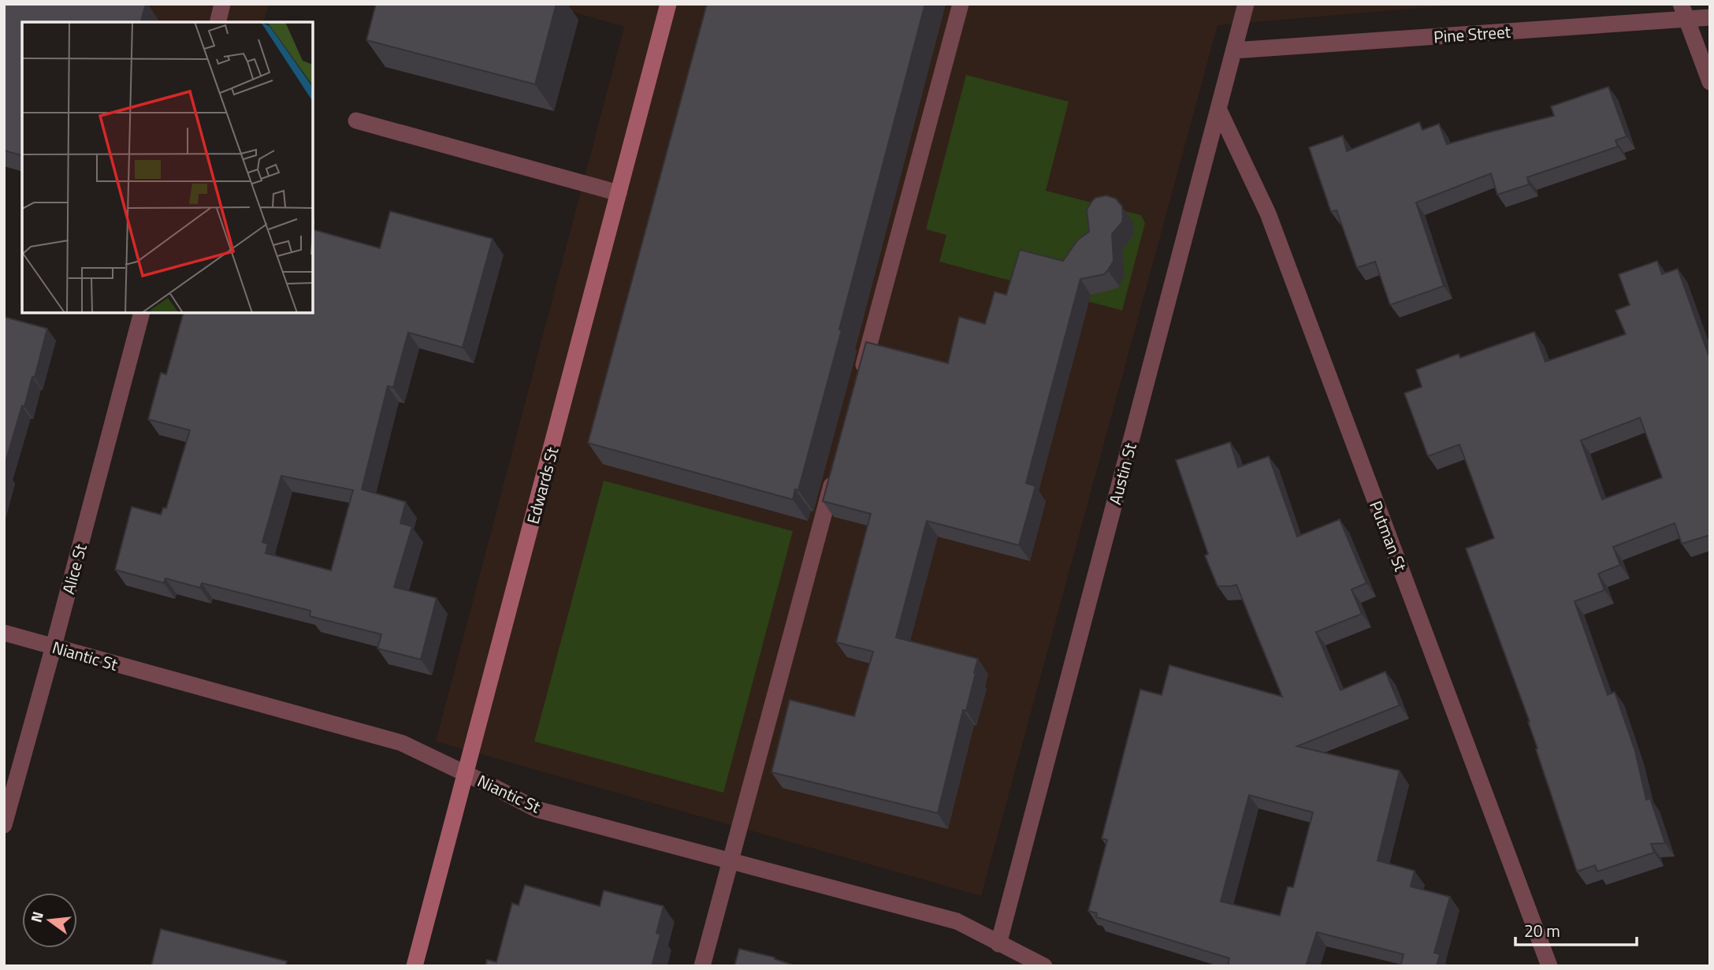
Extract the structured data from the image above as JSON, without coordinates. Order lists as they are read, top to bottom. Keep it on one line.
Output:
{"streets":{"street":["Pine Street","Austin St","Edwards St","Putman St","Alice St","Niantic St"]},"crossings":[["Pine Street","Austin St"],["Austin St","Putman St"],["Austin St","Niantic St"],["Edwards St","Niantic St"],["Alice St","Niantic St"]],"scale_bar":"20 m","north":"left"}
